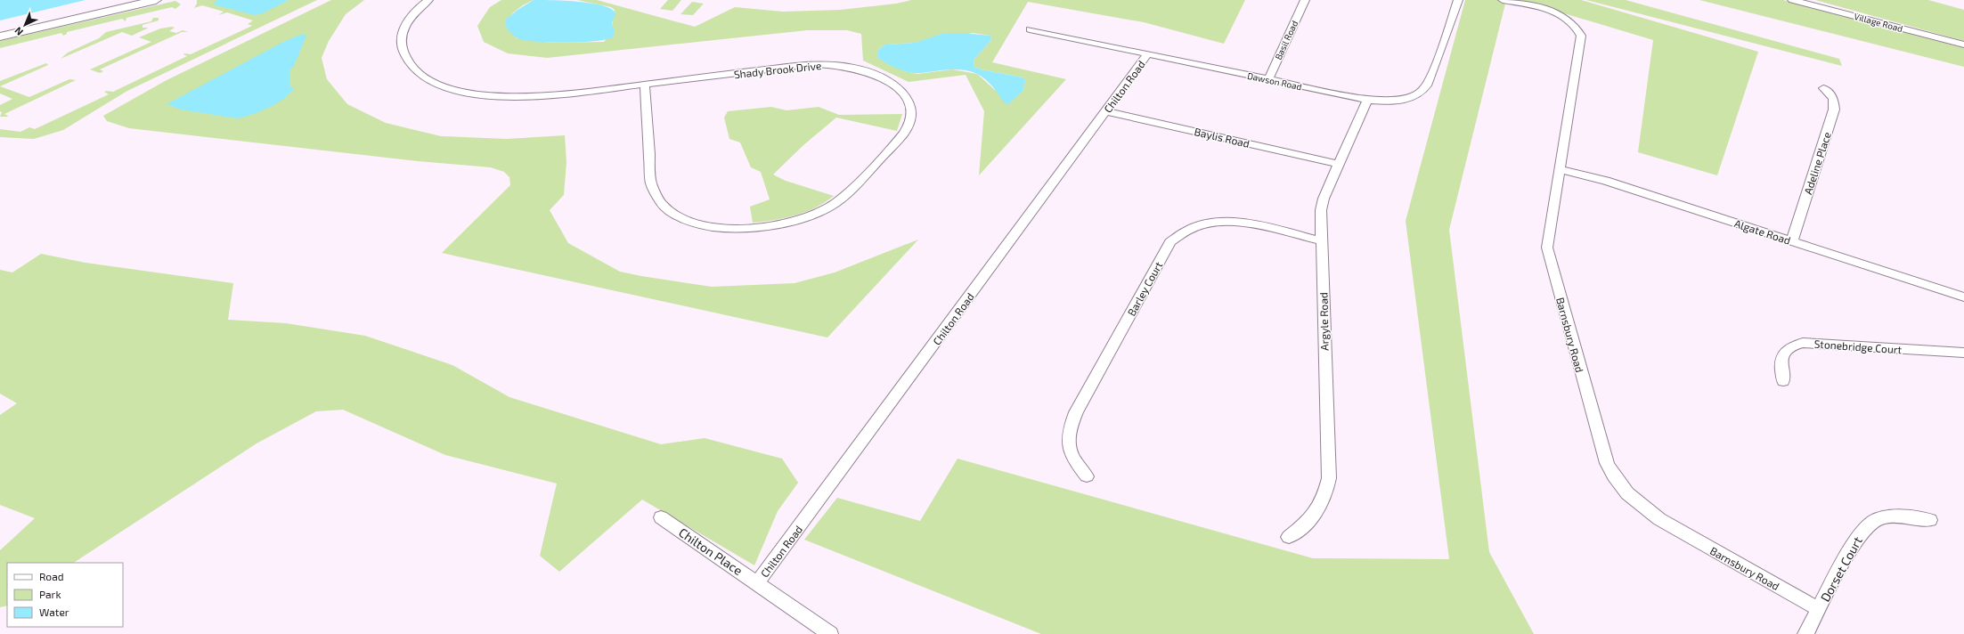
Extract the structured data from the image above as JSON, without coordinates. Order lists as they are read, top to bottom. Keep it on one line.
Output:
{"streets":{"street":["Village Road","Basil Road","Shady Brook Drive","Dawson Road","Chilton Road","Baylis Road","Adeline Place","Algate Road","Barley Court","Argyle Road","Barnsbury Road","Stonebridge Court","Chilton Place","Dorset Court"]},"crossings":[["Basil Road","Dawson Road"],["Dawson Road","Chilton Road"],["Dawson Road","Argyle Road"],["Chilton Road","Baylis Road"],["Chilton Road","Chilton Place"],["Baylis Road","Argyle Road"],["Adeline Place","Algate Road"],["Algate Road","Barnsbury Road"],["Barley Court","Argyle Road"],["Barnsbury Road","Dorset Court"]],"legend":["Road","Park","Water"],"north":"bottom left"}
